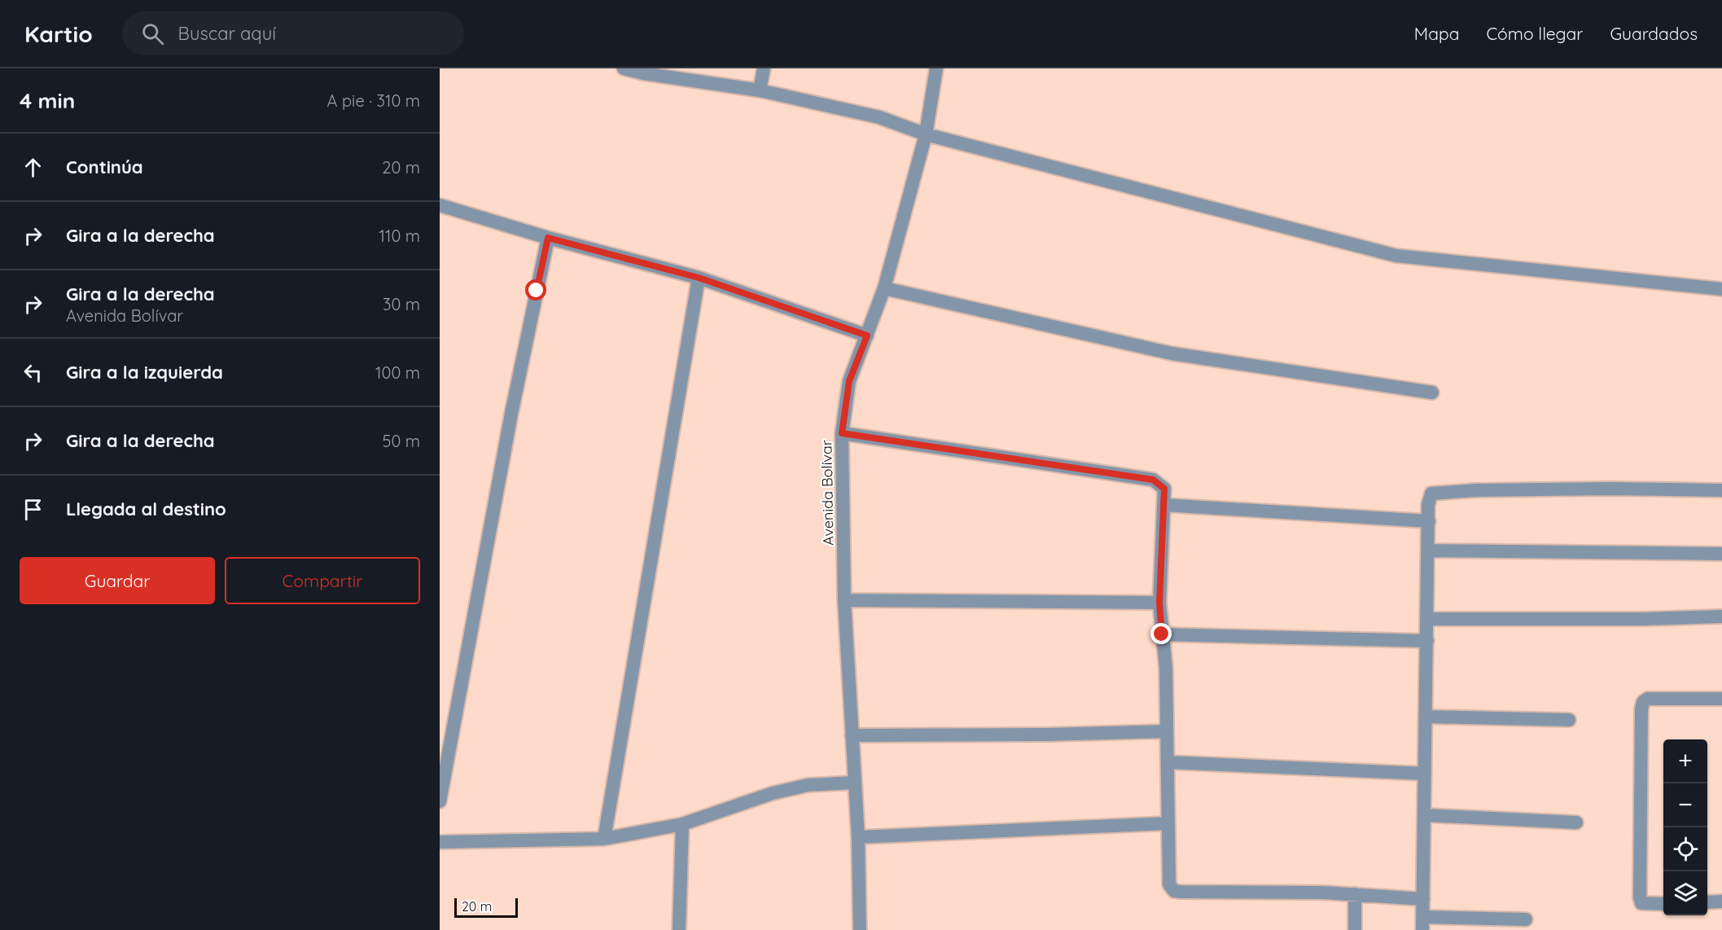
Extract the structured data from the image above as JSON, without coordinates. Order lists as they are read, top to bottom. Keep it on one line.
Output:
{"streets":{"street":["Avenida Bolívar"]},"scale_bar":"20 m","page":{"header":"Kartio","search":"Buscar aquí","nav":["Mapa","Cómo llegar","Guardados"],"heading":["4 min","A pie · 310 m"],"list":[["Continúa","20 m"],["Gira a la derecha","110 m"],["Gira a la derecha","Avenida Bolívar","30 m"],["Gira a la izquierda","100 m"],["Gira a la derecha","50 m"],"Llegada al destino"],"buttons":["Guardar","Compartir"],"map_buttons":["+","−"],"scale":"20 m"}}
